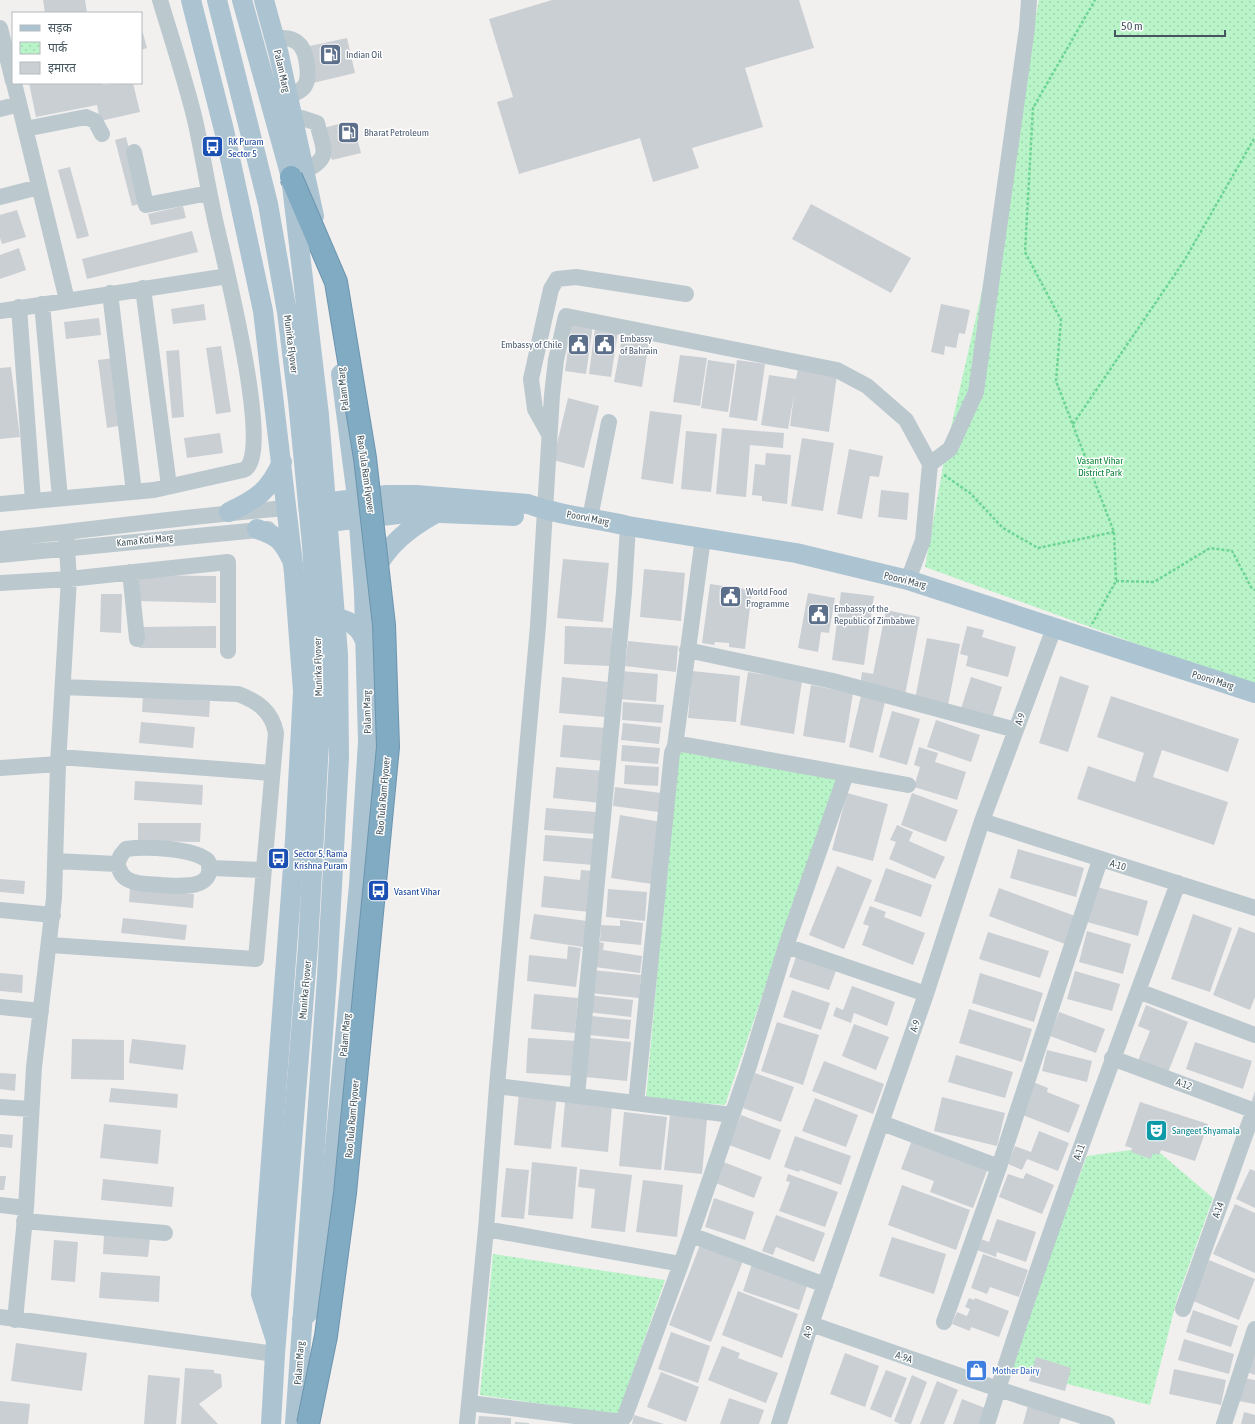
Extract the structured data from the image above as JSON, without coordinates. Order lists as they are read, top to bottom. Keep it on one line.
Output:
{"streets":{"highway":["Rao Tula Ram Flyover"],"main road":["Palam Marg","Munirka Flyover","Poorvi Marg"],"street":["Kama Koti Marg","A-9","A-10","A-12","A-11","A-14","A-9A"]},"crossings":[["Palam Marg","Munirka Flyover"],["Palam Marg","Rao Tula Ram Flyover"],["Palam Marg","Poorvi Marg"],["Munirka Flyover","Rao Tula Ram Flyover"],["Poorvi Marg","Kama Koti Marg"],["Poorvi Marg","A-9"],["A-9","A-10"],["A-9","A-9A"],["A-10","A-11"],["A-12","A-11"],["A-12","A-14"],["A-11","A-9A"]],"parks":["Vasant Vihar District Park"],"places":{"fuel station":["Indian Oil","Bharat Petroleum"],"bus stop":["RK Puram Sector 5","Sector 5, Rama Krishna Puram","Vasant Vihar"],"public building":["Embassy of Chile","Embassy of Bahrain","World Food Programme","Embassy of the Republic of Zimbabwe"],"theatre":["Sangeet Shyamala"],"shop":["Mother Dairy"]},"legend":["सड़क","पार्क","इमारत"],"scale_bar":"50 m"}
